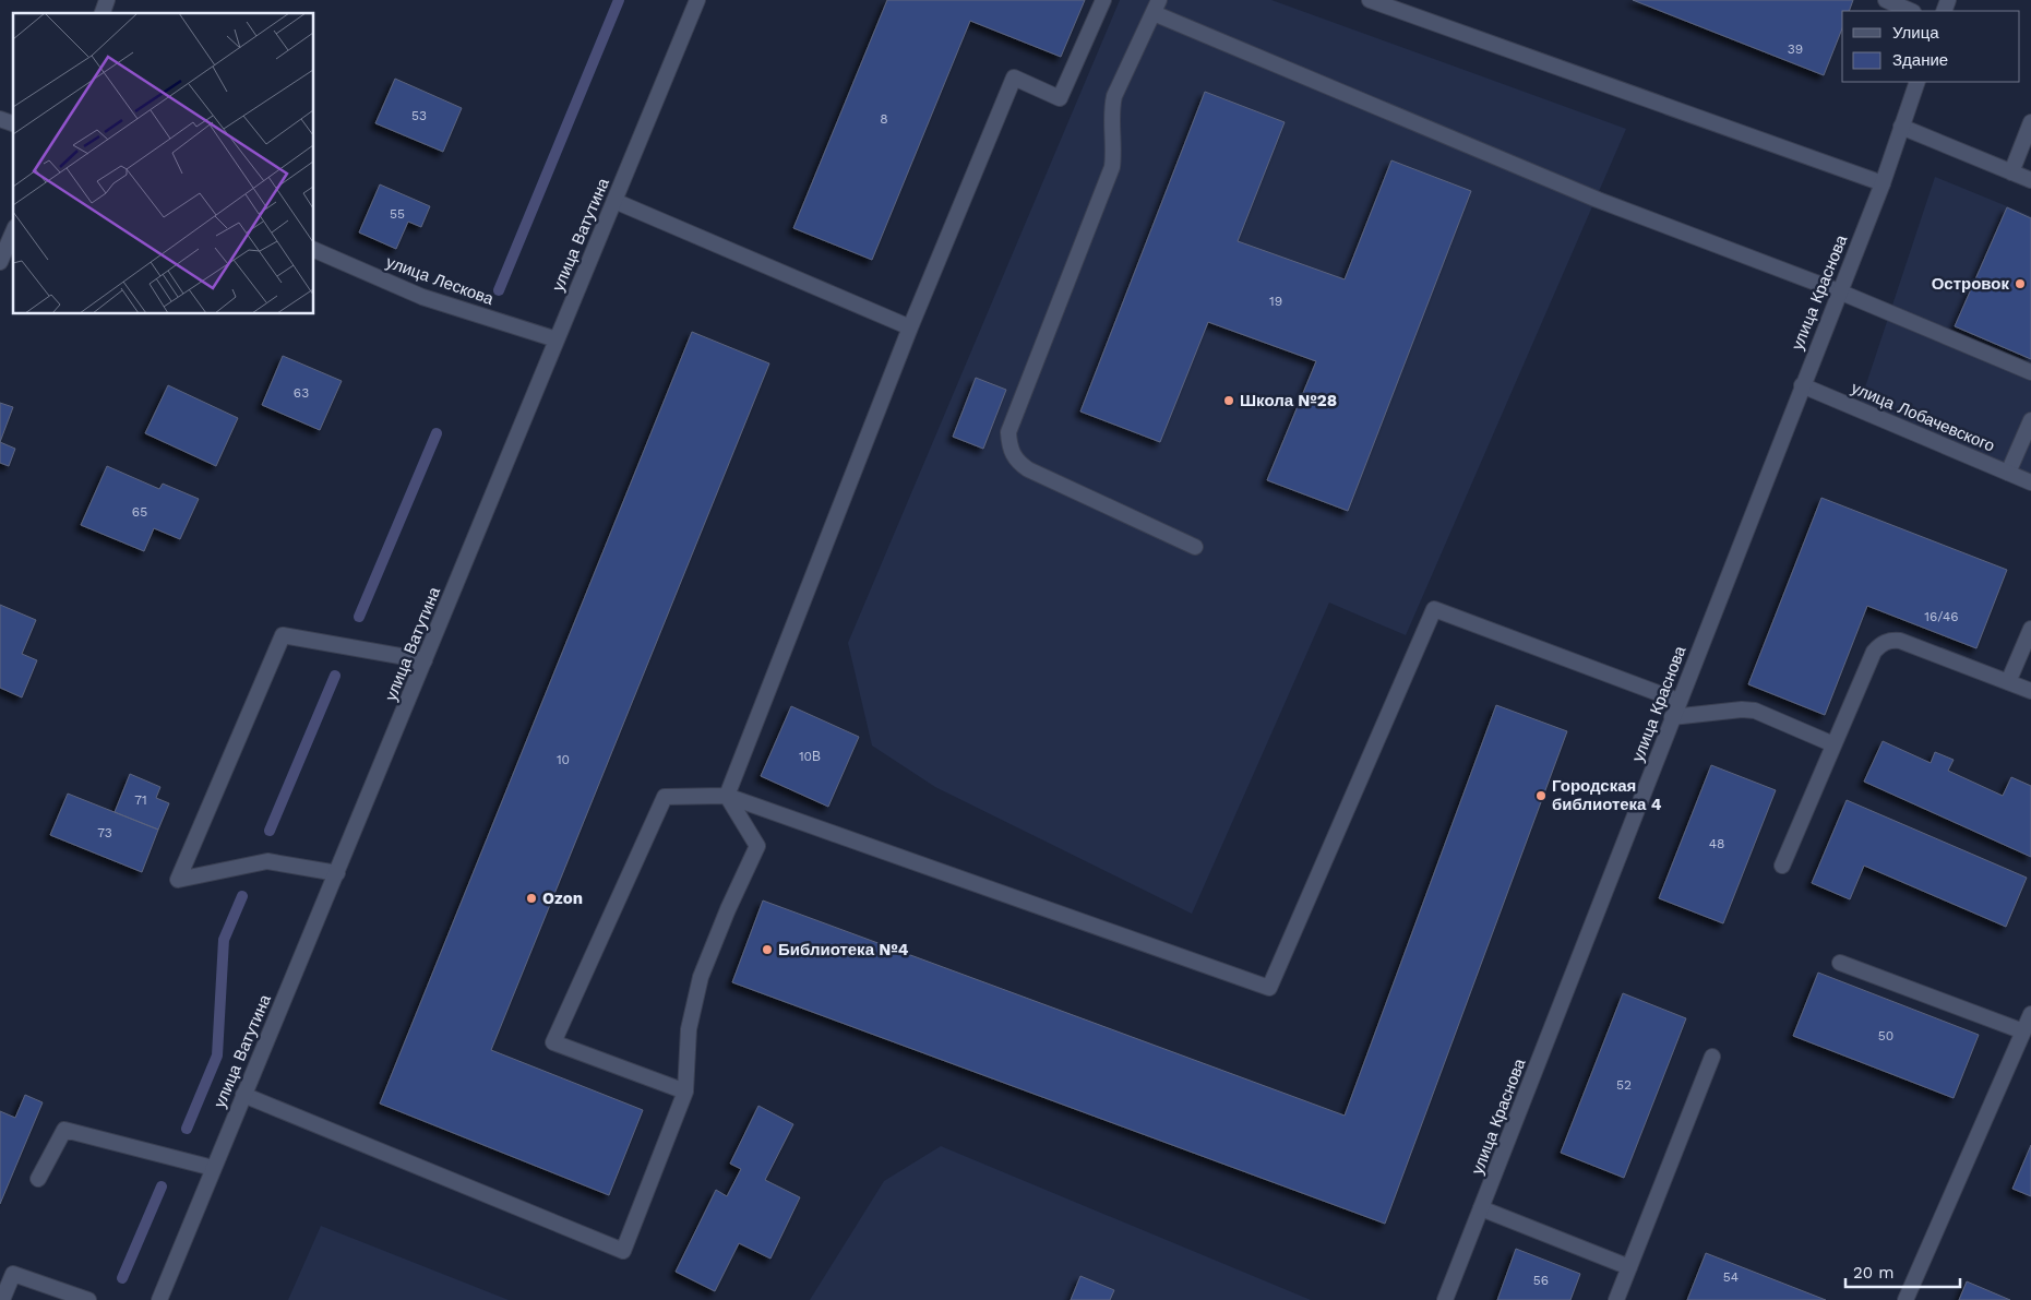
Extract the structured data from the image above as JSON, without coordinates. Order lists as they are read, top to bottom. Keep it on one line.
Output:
{"streets":{"street":["улица Ватутина","улица Лескова","улица Краснова","улица Лобачевского"]},"crossings":[["улица Ватутина","улица Лескова"],["улица Краснова","улица Лобачевского"]],"places":["Островок","Школа №28","Городская библиотека 4","Ozon","Библиотека №4"],"house_numbers":["39","53","8","55","19","63","65","16/46","10В","10","71","73","48","50","52","54","56"],"legend":["Улица","Здание"],"scale_bar":"20 m"}
